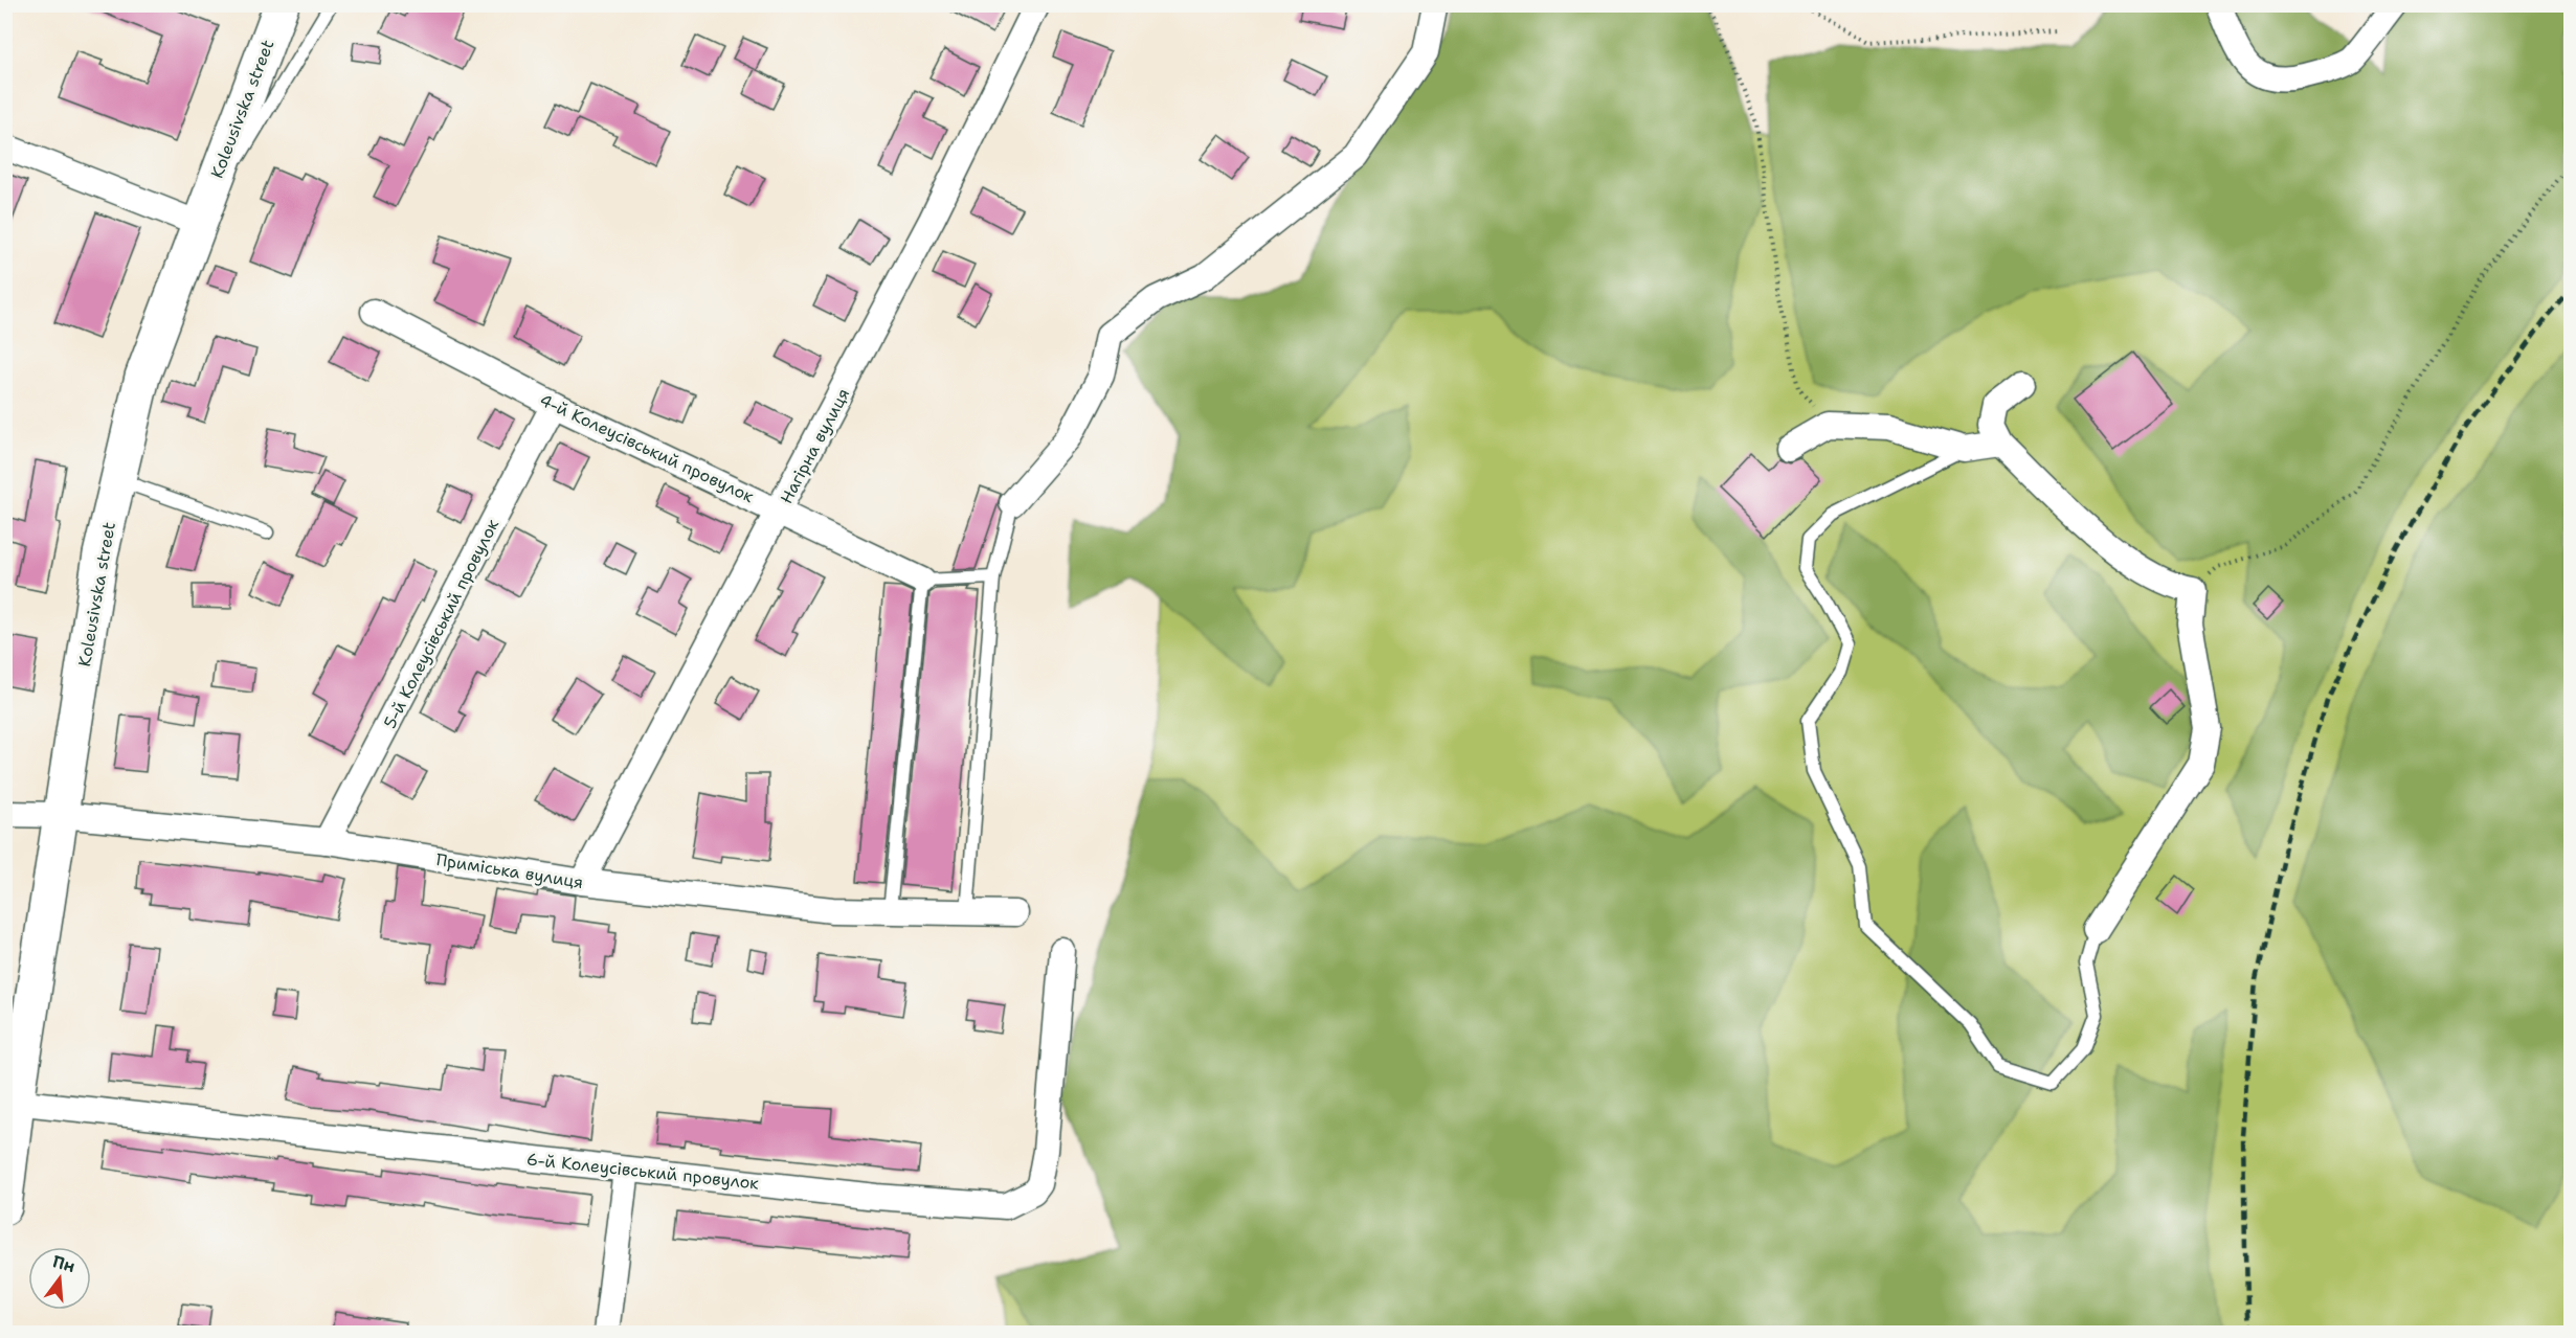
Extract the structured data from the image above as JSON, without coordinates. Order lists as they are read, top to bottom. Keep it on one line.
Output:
{"streets":{"street":["Koleusivska street","Нагірна вулиця","4-й Колеусівський провулок","5-й Колеусівський провулок","Приміська вулиця","6-й Колеусівський провулок"]},"crossings":[["Koleusivska street","Приміська вулиця"],["Koleusivska street","6-й Колеусівський провулок"],["Нагірна вулиця","4-й Колеусівський провулок"],["Нагірна вулиця","Приміська вулиця"],["4-й Колеусівський провулок","5-й Колеусівський провулок"],["5-й Колеусівський провулок","Приміська вулиця"]],"north":"top"}
